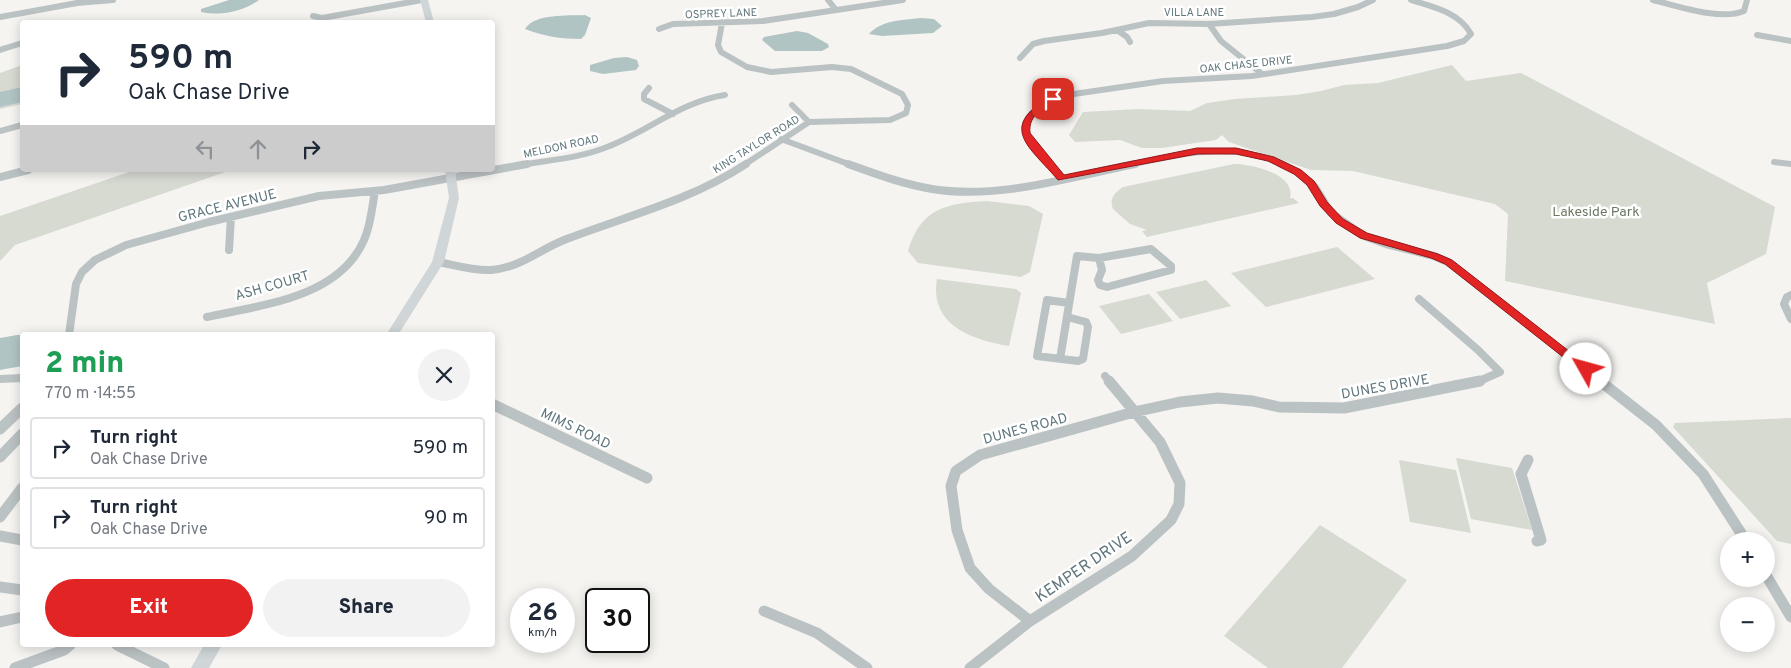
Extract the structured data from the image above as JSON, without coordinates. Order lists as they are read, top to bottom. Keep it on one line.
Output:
{"streets":{"street":["VILLA LANE","OSPREY LANE","OAK CHASE DRIVE","KING TAYLOR ROAD","MELDON ROAD","GRACE AVENUE","ASH COURT","DUNES DRIVE","MIMS ROAD","DUNES ROAD","KEMPER DRIVE"]},"crossings":[["OSPREY LANE","KING TAYLOR ROAD"],["MELDON ROAD","GRACE AVENUE"],["GRACE AVENUE","ASH COURT"],["DUNES DRIVE","DUNES ROAD"],["DUNES DRIVE","KEMPER DRIVE"],["DUNES ROAD","KEMPER DRIVE"]],"parks":["Lakeside Park"],"page":{"turn":["590 m","Oak Chase Drive"],"heading":["2 min","770 m · 14:55"],"list":[{"name":"Turn right","note":"Oak Chase Drive","value":"590 m"},{"name":"Turn right","note":"Oak Chase Drive","value":"90 m"}],"map_buttons":["+","−"],"buttons":["Exit","Share"],"speed":"26 km/h","limit":"30"}}
